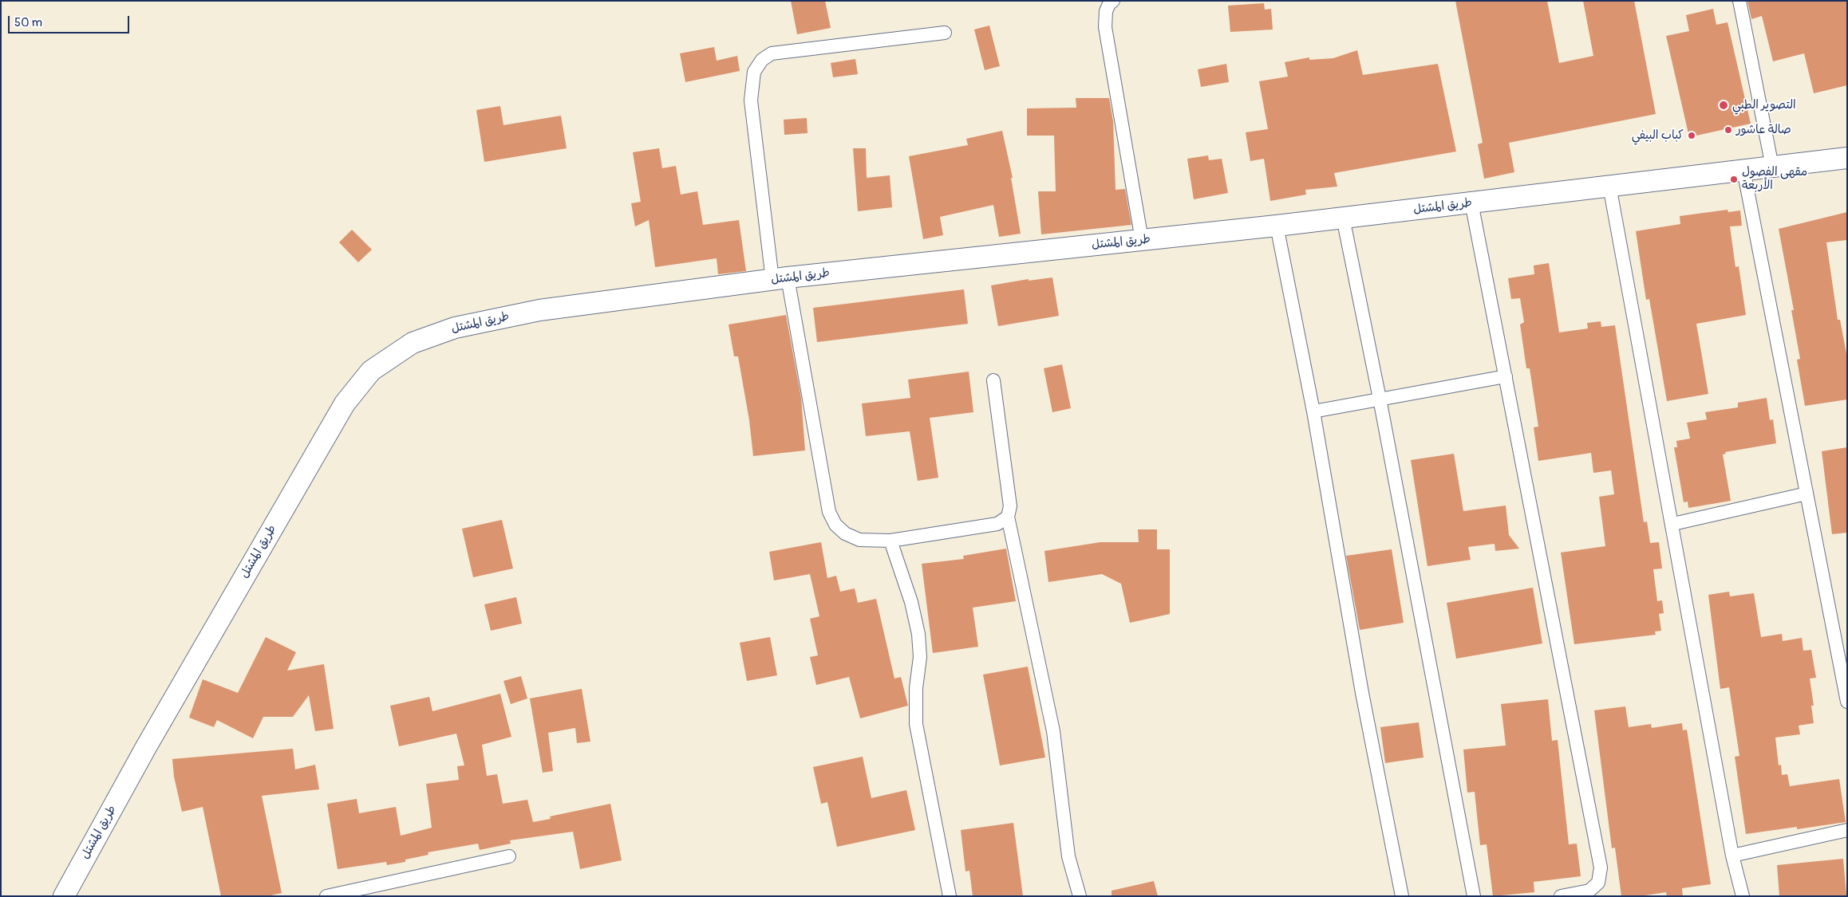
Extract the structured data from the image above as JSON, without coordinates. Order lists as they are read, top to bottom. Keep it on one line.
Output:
{"streets":{"main road":["طريق المشتل"]},"places":["التصوير الطبي","صالة عاشور","كباب البيفي","مقهى الفصول الأربعة"],"scale_bar":"50 m"}
